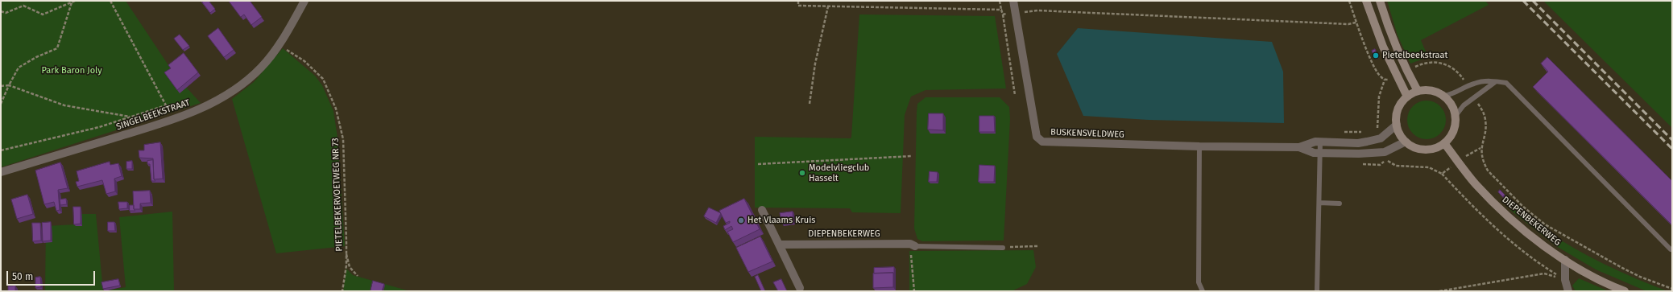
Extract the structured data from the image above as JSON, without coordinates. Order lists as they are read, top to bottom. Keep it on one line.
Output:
{"streets":{"main road":["DIEPENBEKERWEG"],"street":["SINGELBEEKSTRAAT","BUSKENSVELDWEG"],"path":["PIETELBEKERVOETWEG NR 73"]},"crossings":[["SINGELBEEKSTRAAT","PIETELBEKERVOETWEG NR 73"],["BUSKENSVELDWEG","DIEPENBEKERWEG"]],"parks":["Park Baron Joly"],"places":["Pietelbeekstraat","Modelvliegclub Hasselt","Het Vlaams Kruis"],"scale_bar":"50 m"}
